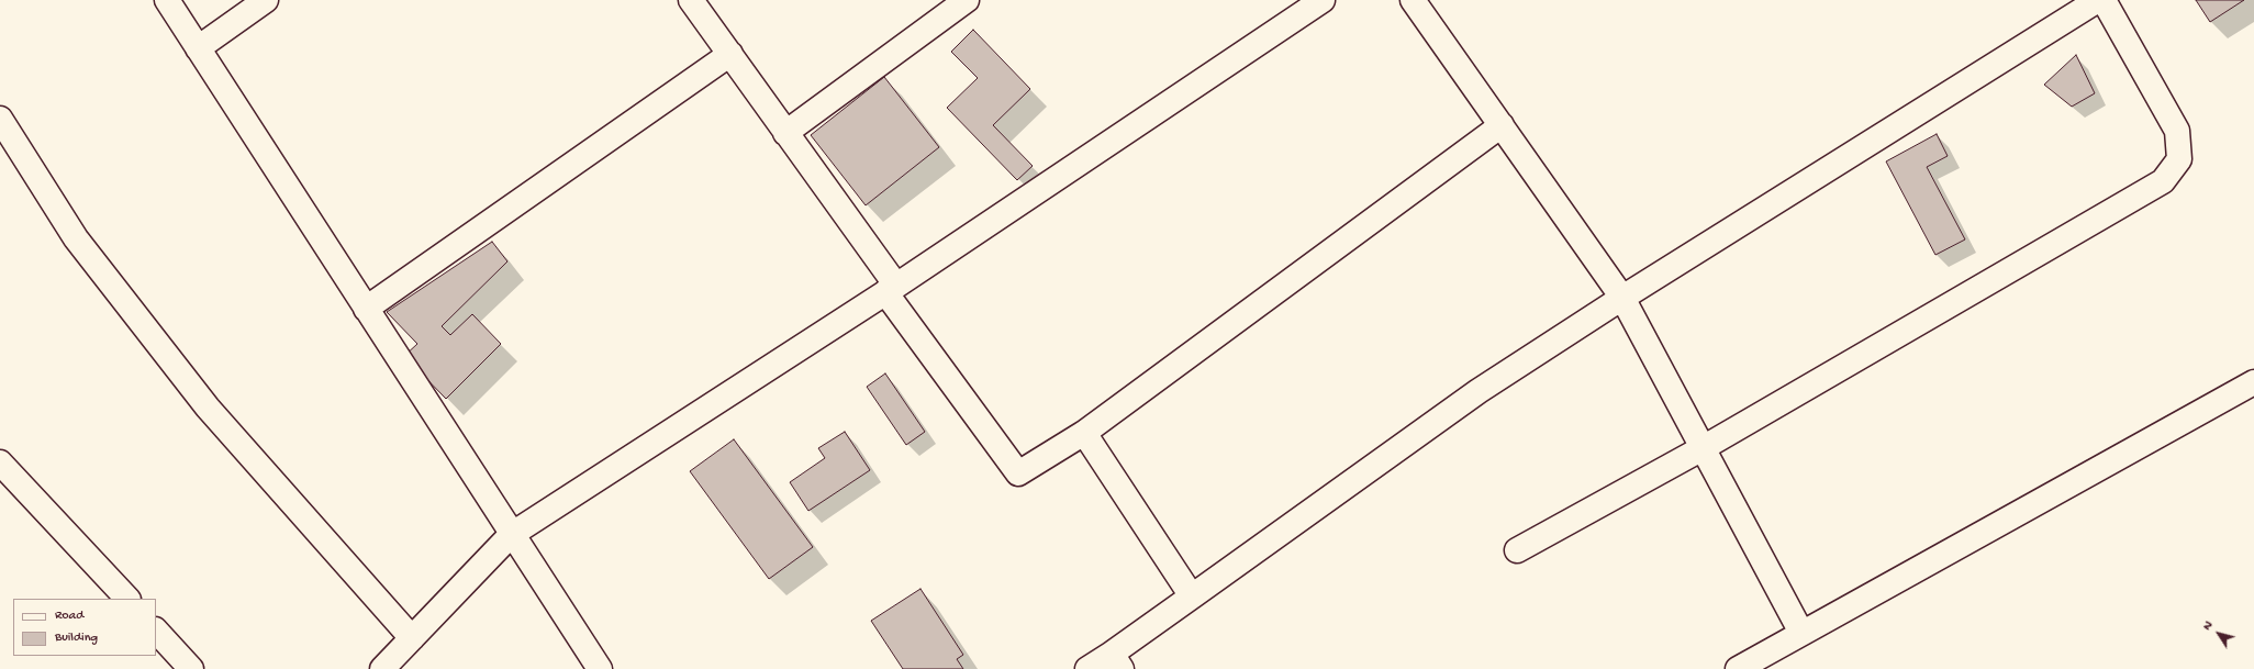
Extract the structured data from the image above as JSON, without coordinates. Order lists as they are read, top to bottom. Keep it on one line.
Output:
{"legend":["Road","Building"],"north":"top left"}
